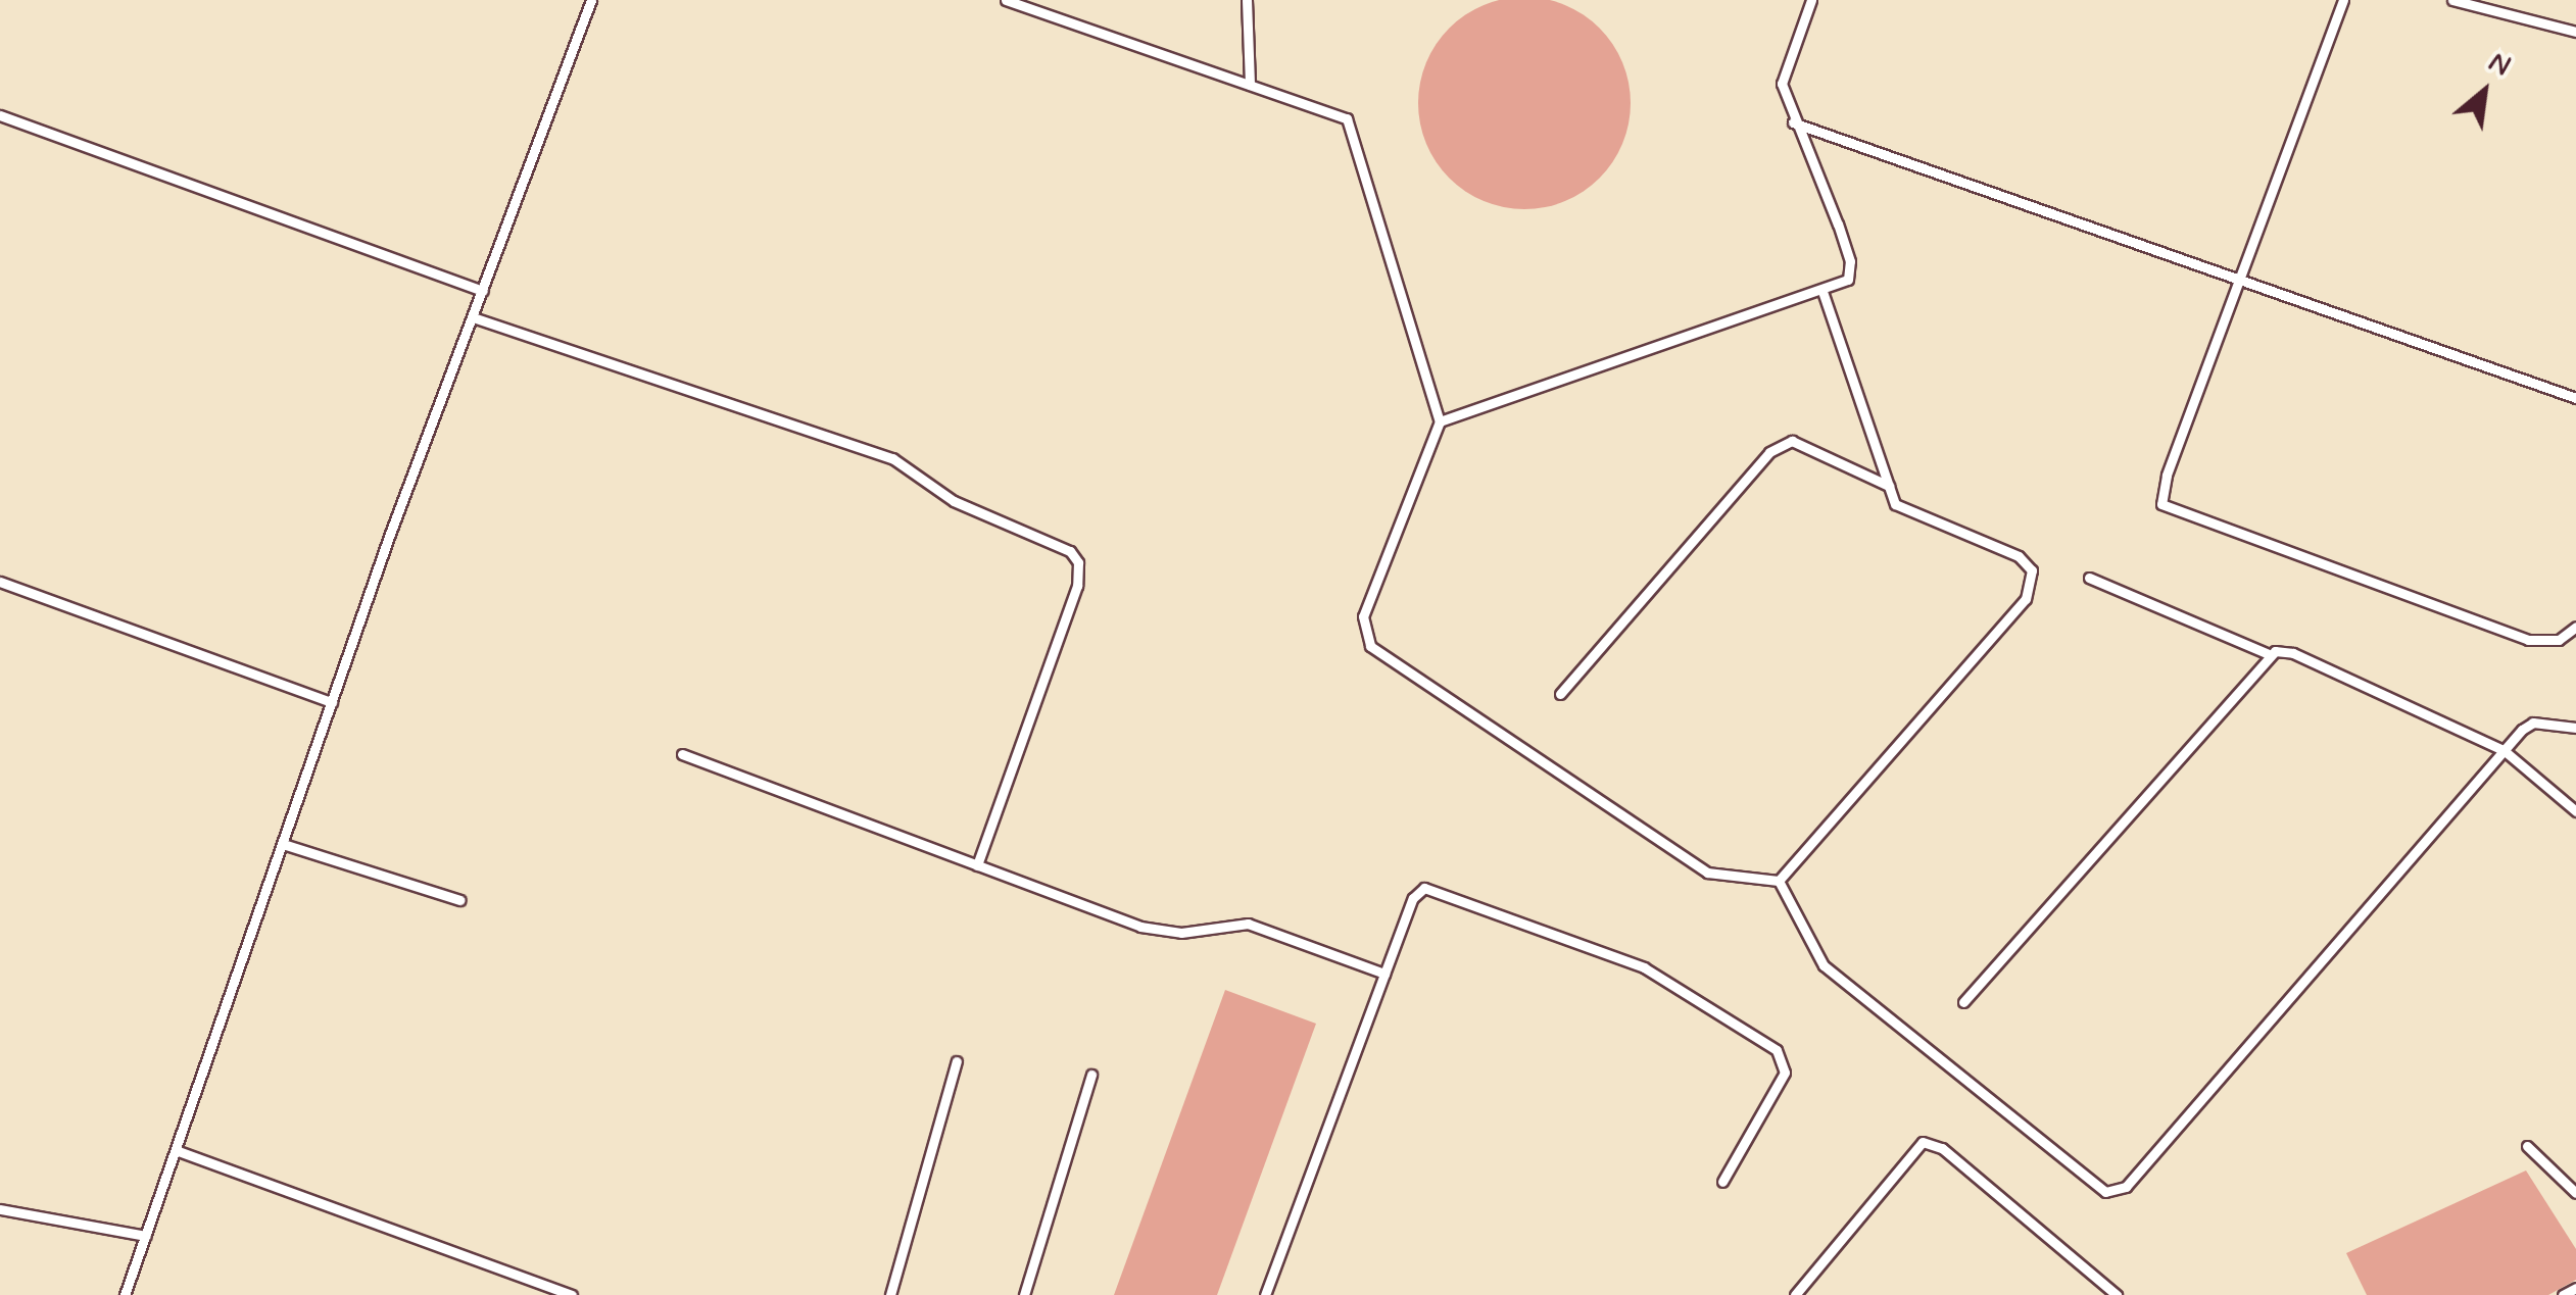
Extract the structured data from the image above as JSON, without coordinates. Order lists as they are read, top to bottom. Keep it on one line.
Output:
{"north":"top right"}
